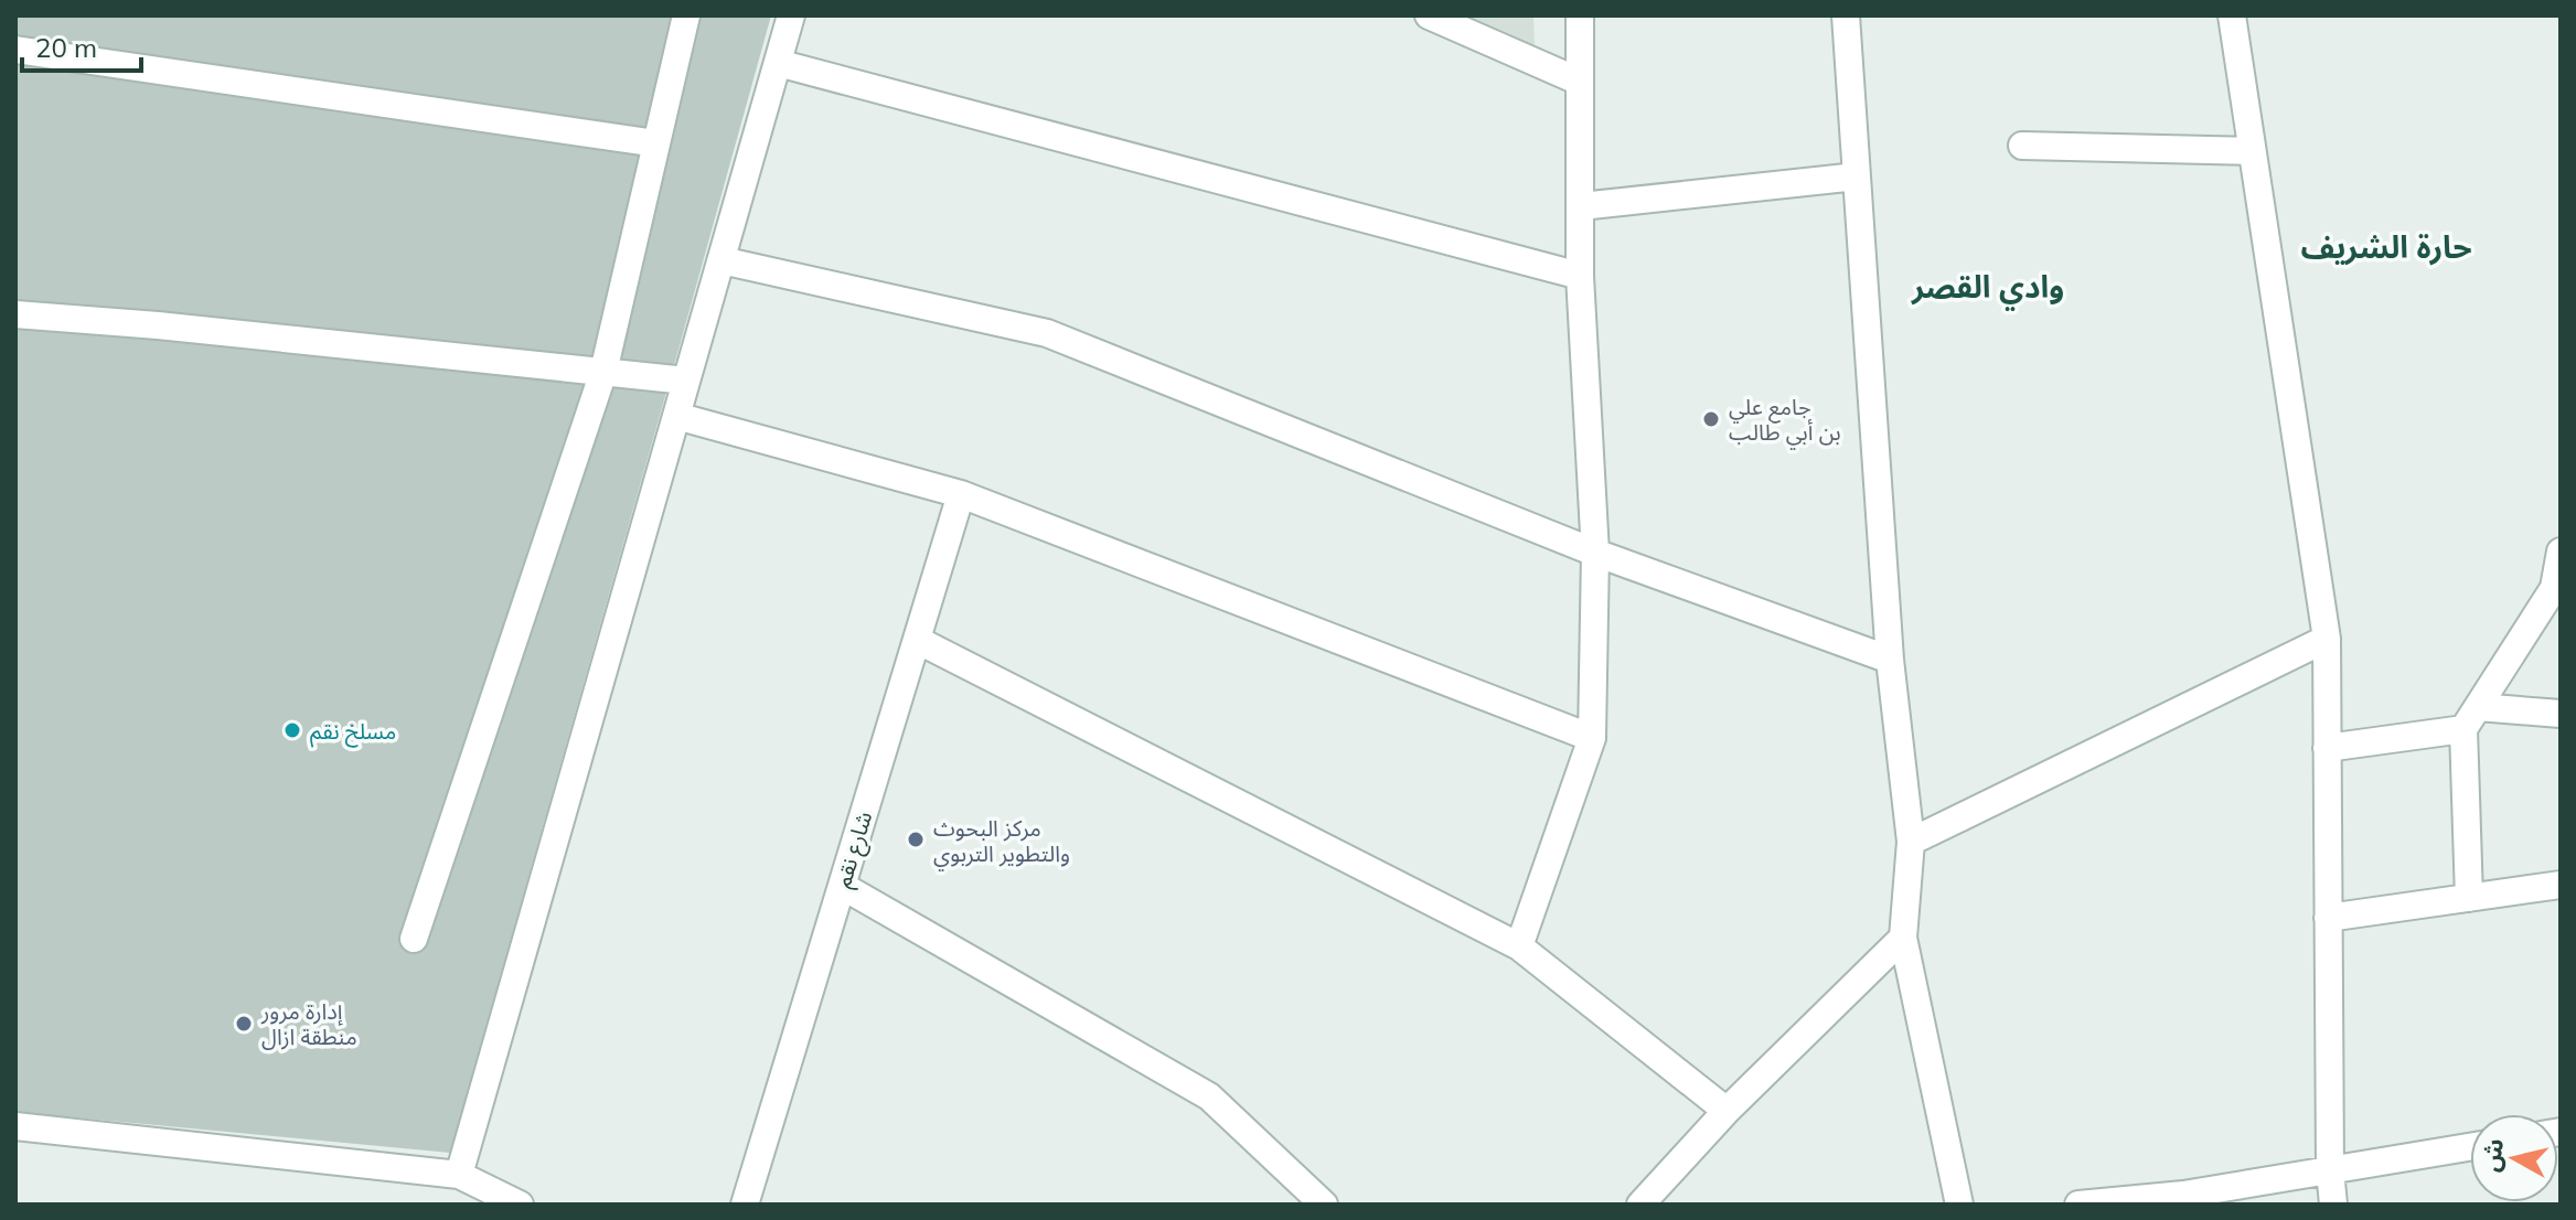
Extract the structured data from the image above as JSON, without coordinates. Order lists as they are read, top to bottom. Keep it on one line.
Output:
{"streets":{"street":["شارع نقم"]},"districts":["حارة الشريف","وادي القصر"],"places":["جامع علي بن أبي طالب","مسلخ نقم","مركز البحوث والتطوير التربوي","إدارة مرور منطقة ازال"],"scale_bar":"20 m","north":"left"}
